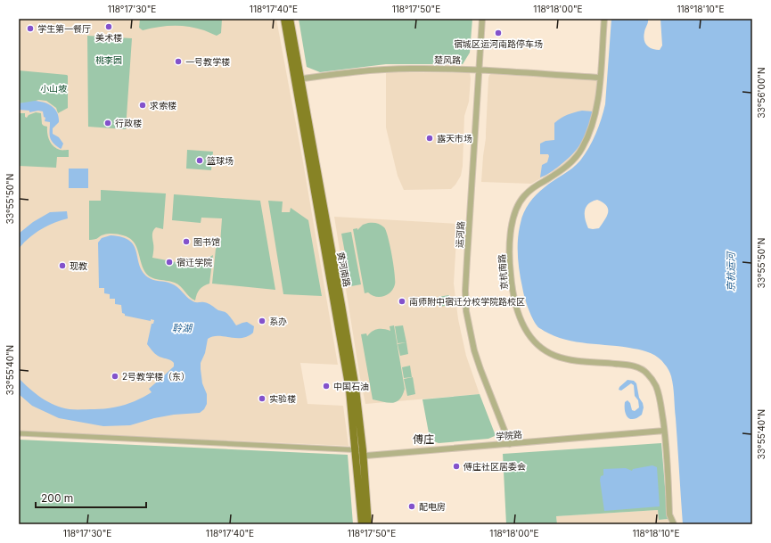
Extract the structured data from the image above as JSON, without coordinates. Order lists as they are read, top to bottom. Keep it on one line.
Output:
{"streets":{"main road":["黄河南路"],"street":["楚风路","运河路","京杭南路","学院路"]},"crossings":[["楚风路","运河路"],["楚风路","黄河南路"],["楚风路","京杭南路"],["运河路","学院路"],["黄河南路","学院路"],["京杭南路","学院路"]],"districts":["傅庄"],"water":["京杭运河","聆湖"],"parks":["桃李园","小山坡"],"places":["美术楼","学生第一餐厅","宿城区运河南路停车场","一号教学楼","求索楼","行政楼","露天市场","篮球场","图书馆","宿迁学院","现教","南师附中宿迁分校学院路校区","系办","2号教学楼（东）","中国石油","实验楼","傅庄社区居委会","配电房"],"scale_bar":"200 m","coordinates":["118°17'30\"E","118°17'40\"E","118°17'50\"E","118°18'00\"E","118°18'10\"E","33°56'00\"N","33°55'50\"N","33°55'40\"N"]}
